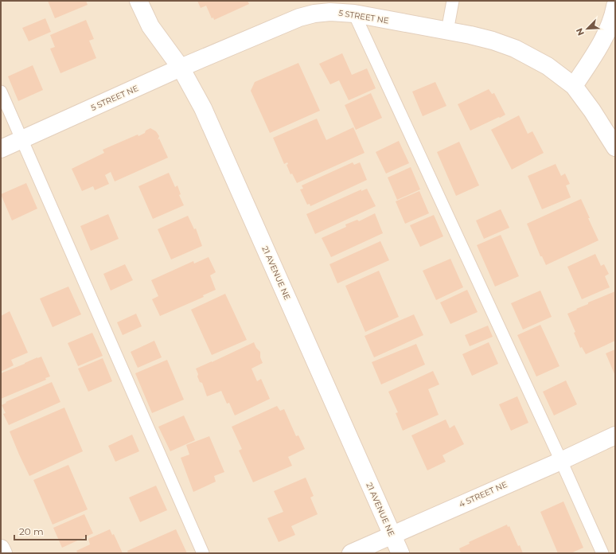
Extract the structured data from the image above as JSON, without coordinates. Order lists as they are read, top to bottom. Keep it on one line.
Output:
{"streets":{"street":["5 STREET NE","21 AVENUE NE","4 STREET NE"]},"crossings":[["5 STREET NE","21 AVENUE NE"],["21 AVENUE NE","4 STREET NE"]],"scale_bar":"20 m","north":"bottom left"}
